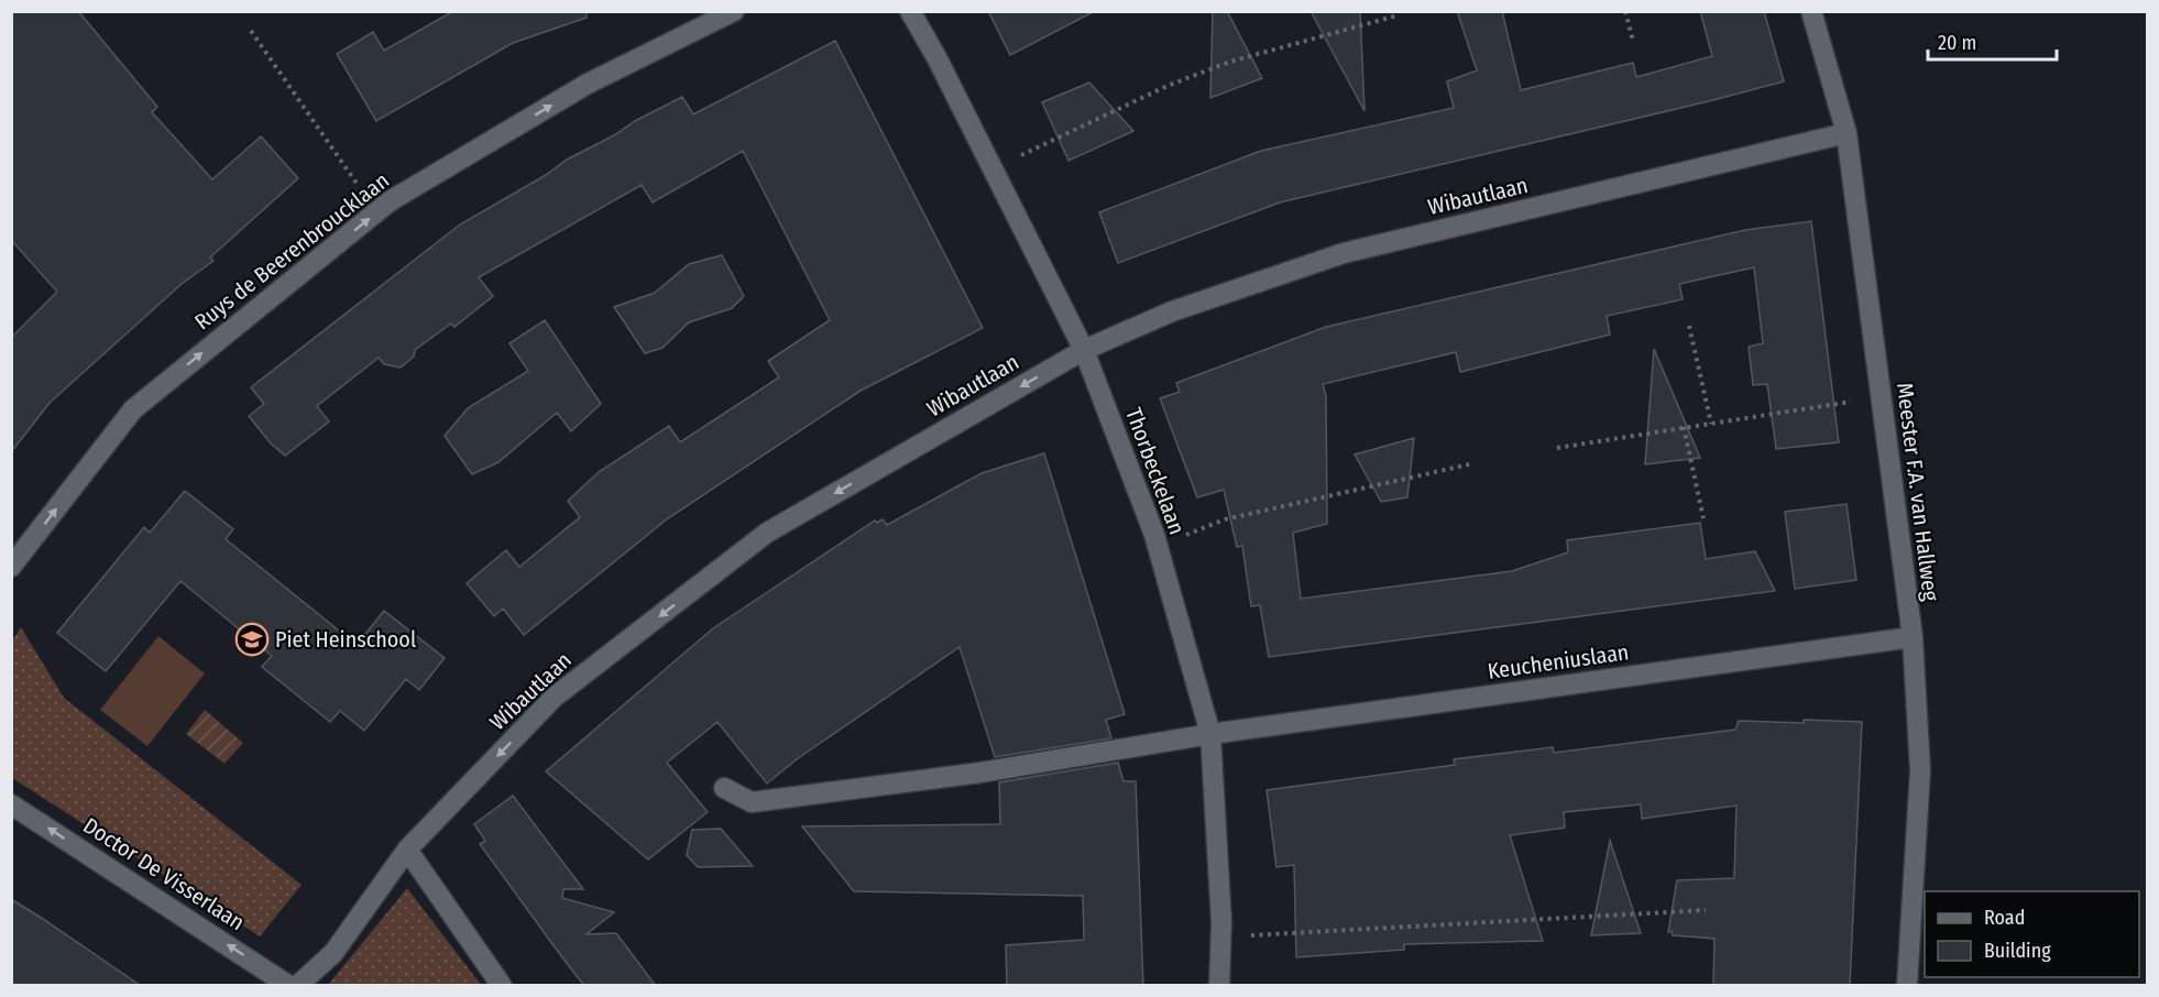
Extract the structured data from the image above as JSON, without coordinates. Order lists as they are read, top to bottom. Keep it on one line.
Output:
{"streets":{"street":["Wibautlaan","Ruys de Beerenbroucklaan","Thorbeckelaan","Meester F.A. van Hallweg","Keucheniuslaan","Doctor De Visserlaan"]},"crossings":[["Wibautlaan","Thorbeckelaan"],["Wibautlaan","Meester F.A. van Hallweg"],["Thorbeckelaan","Keucheniuslaan"],["Meester F.A. van Hallweg","Keucheniuslaan"]],"one_way":["Wibautlaan","Ruys de Beerenbroucklaan","Doctor De Visserlaan"],"places":{"school or university":["Piet Heinschool"]},"legend":["Road","Building"],"scale_bar":"20 m"}
